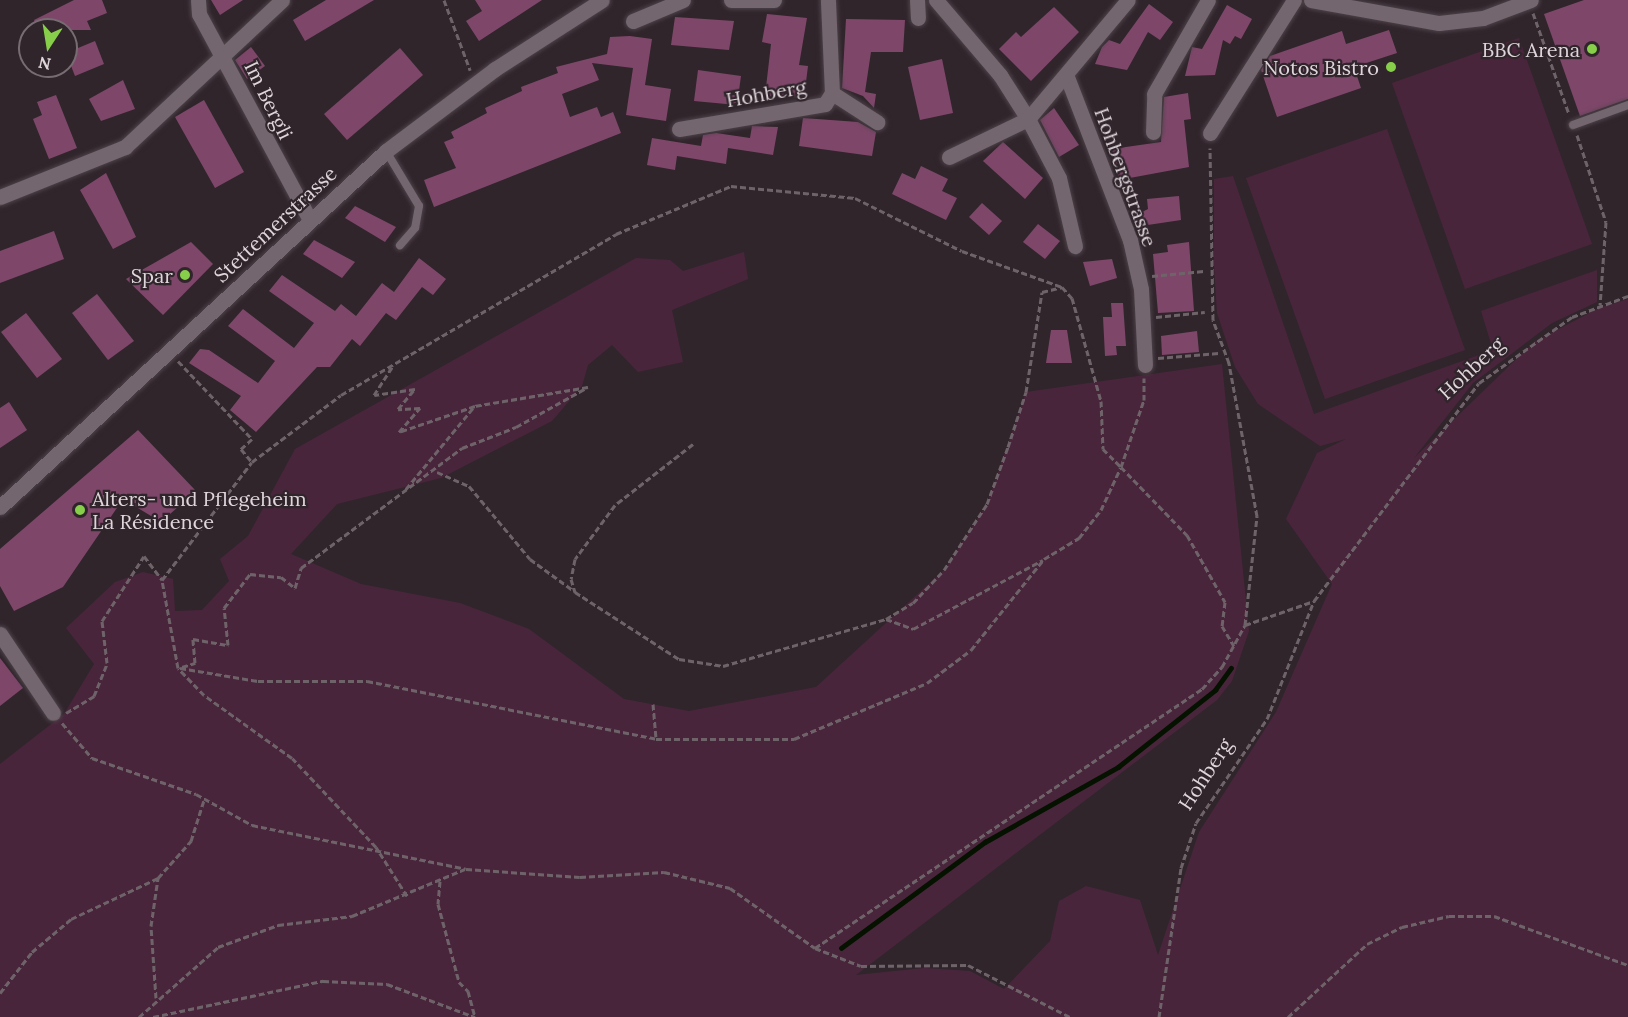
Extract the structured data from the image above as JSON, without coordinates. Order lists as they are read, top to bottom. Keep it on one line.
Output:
{"streets":{"street":["Hohberg","Im Bergli","Hohbergstrasse","Stettemerstrasse"]},"crossings":[["Im Bergli","Stettemerstrasse"]],"places":["BBC Arena","Notos Bistro","Spar","Alters- und Pflegeheim La Résidence"],"north":"bottom"}
